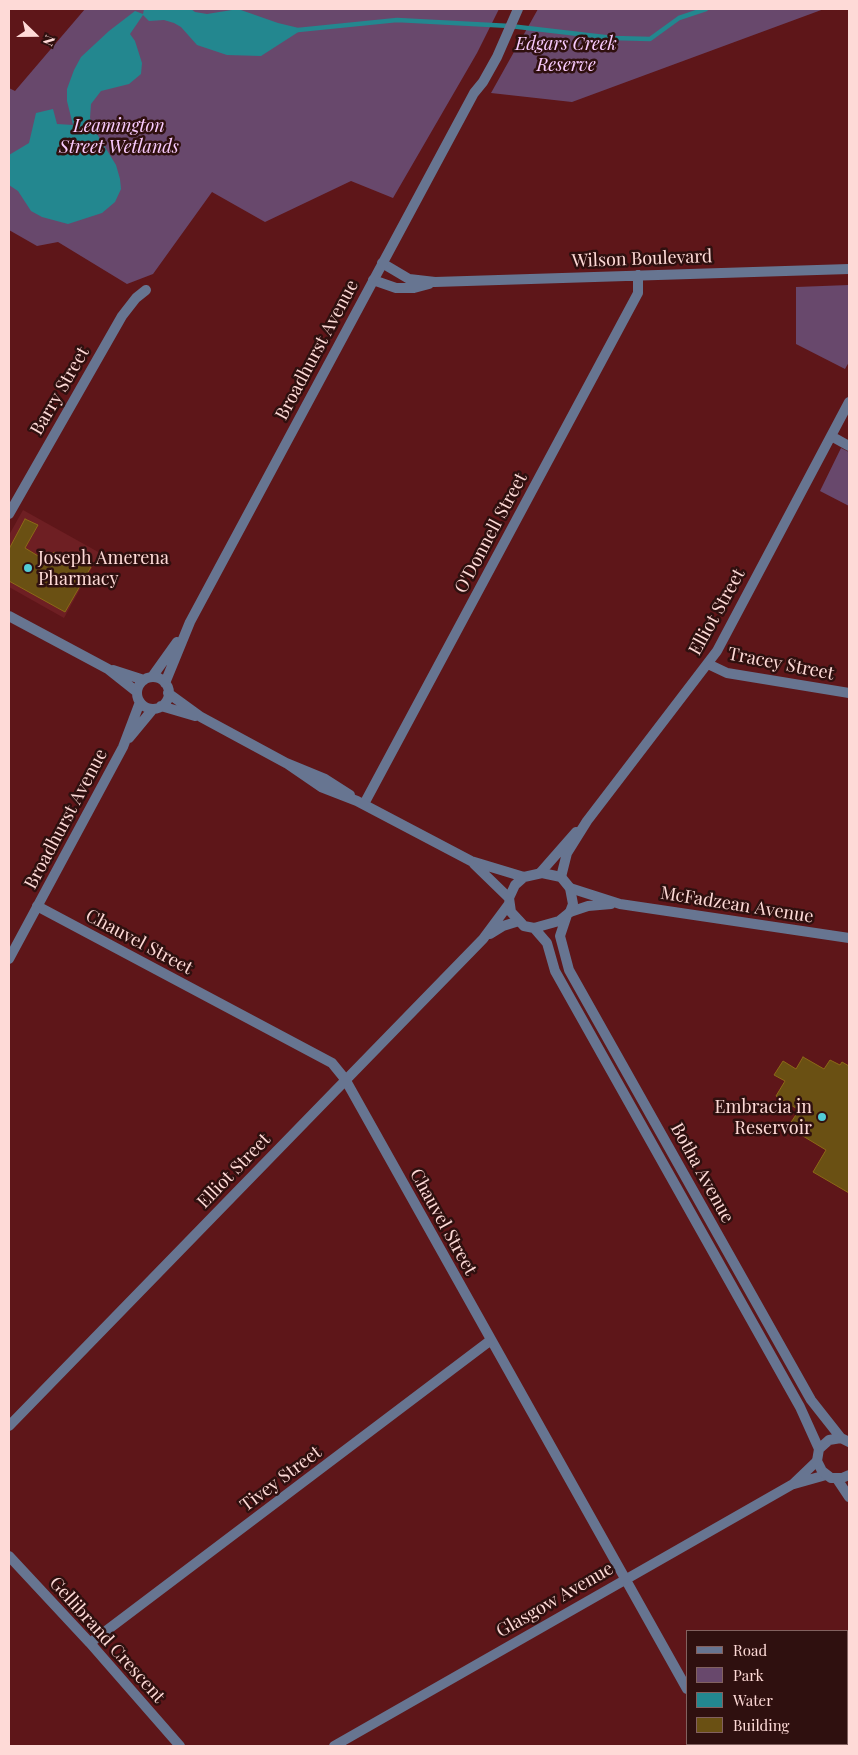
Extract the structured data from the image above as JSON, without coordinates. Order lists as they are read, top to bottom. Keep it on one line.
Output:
{"streets":{"street":["Wilson Boulevard","Broadhurst Avenue","Barry Street","O'Donnell Street","Elliot Street","Tracey Street","McFadzean Avenue","Chauvel Street","Botha Avenue","Tivey Street","Glasgow Avenue","Gellibrand Crescent"]},"crossings":[["Wilson Boulevard","Broadhurst Avenue"],["Wilson Boulevard","O'Donnell Street"],["Broadhurst Avenue","Chauvel Street"],["Elliot Street","Tracey Street"],["Elliot Street","McFadzean Avenue"],["Elliot Street","Chauvel Street"],["Elliot Street","Botha Avenue"],["McFadzean Avenue","Botha Avenue"],["Chauvel Street","Tivey Street"],["Chauvel Street","Glasgow Avenue"],["Tivey Street","Gellibrand Crescent"]],"parks":["Edgars Creek Reserve","Leamington Street Wetlands"],"places":["Joseph Amerena Pharmacy","Embracia in Reservoir"],"legend":["Road","Park","Water","Building"],"north":"right"}
